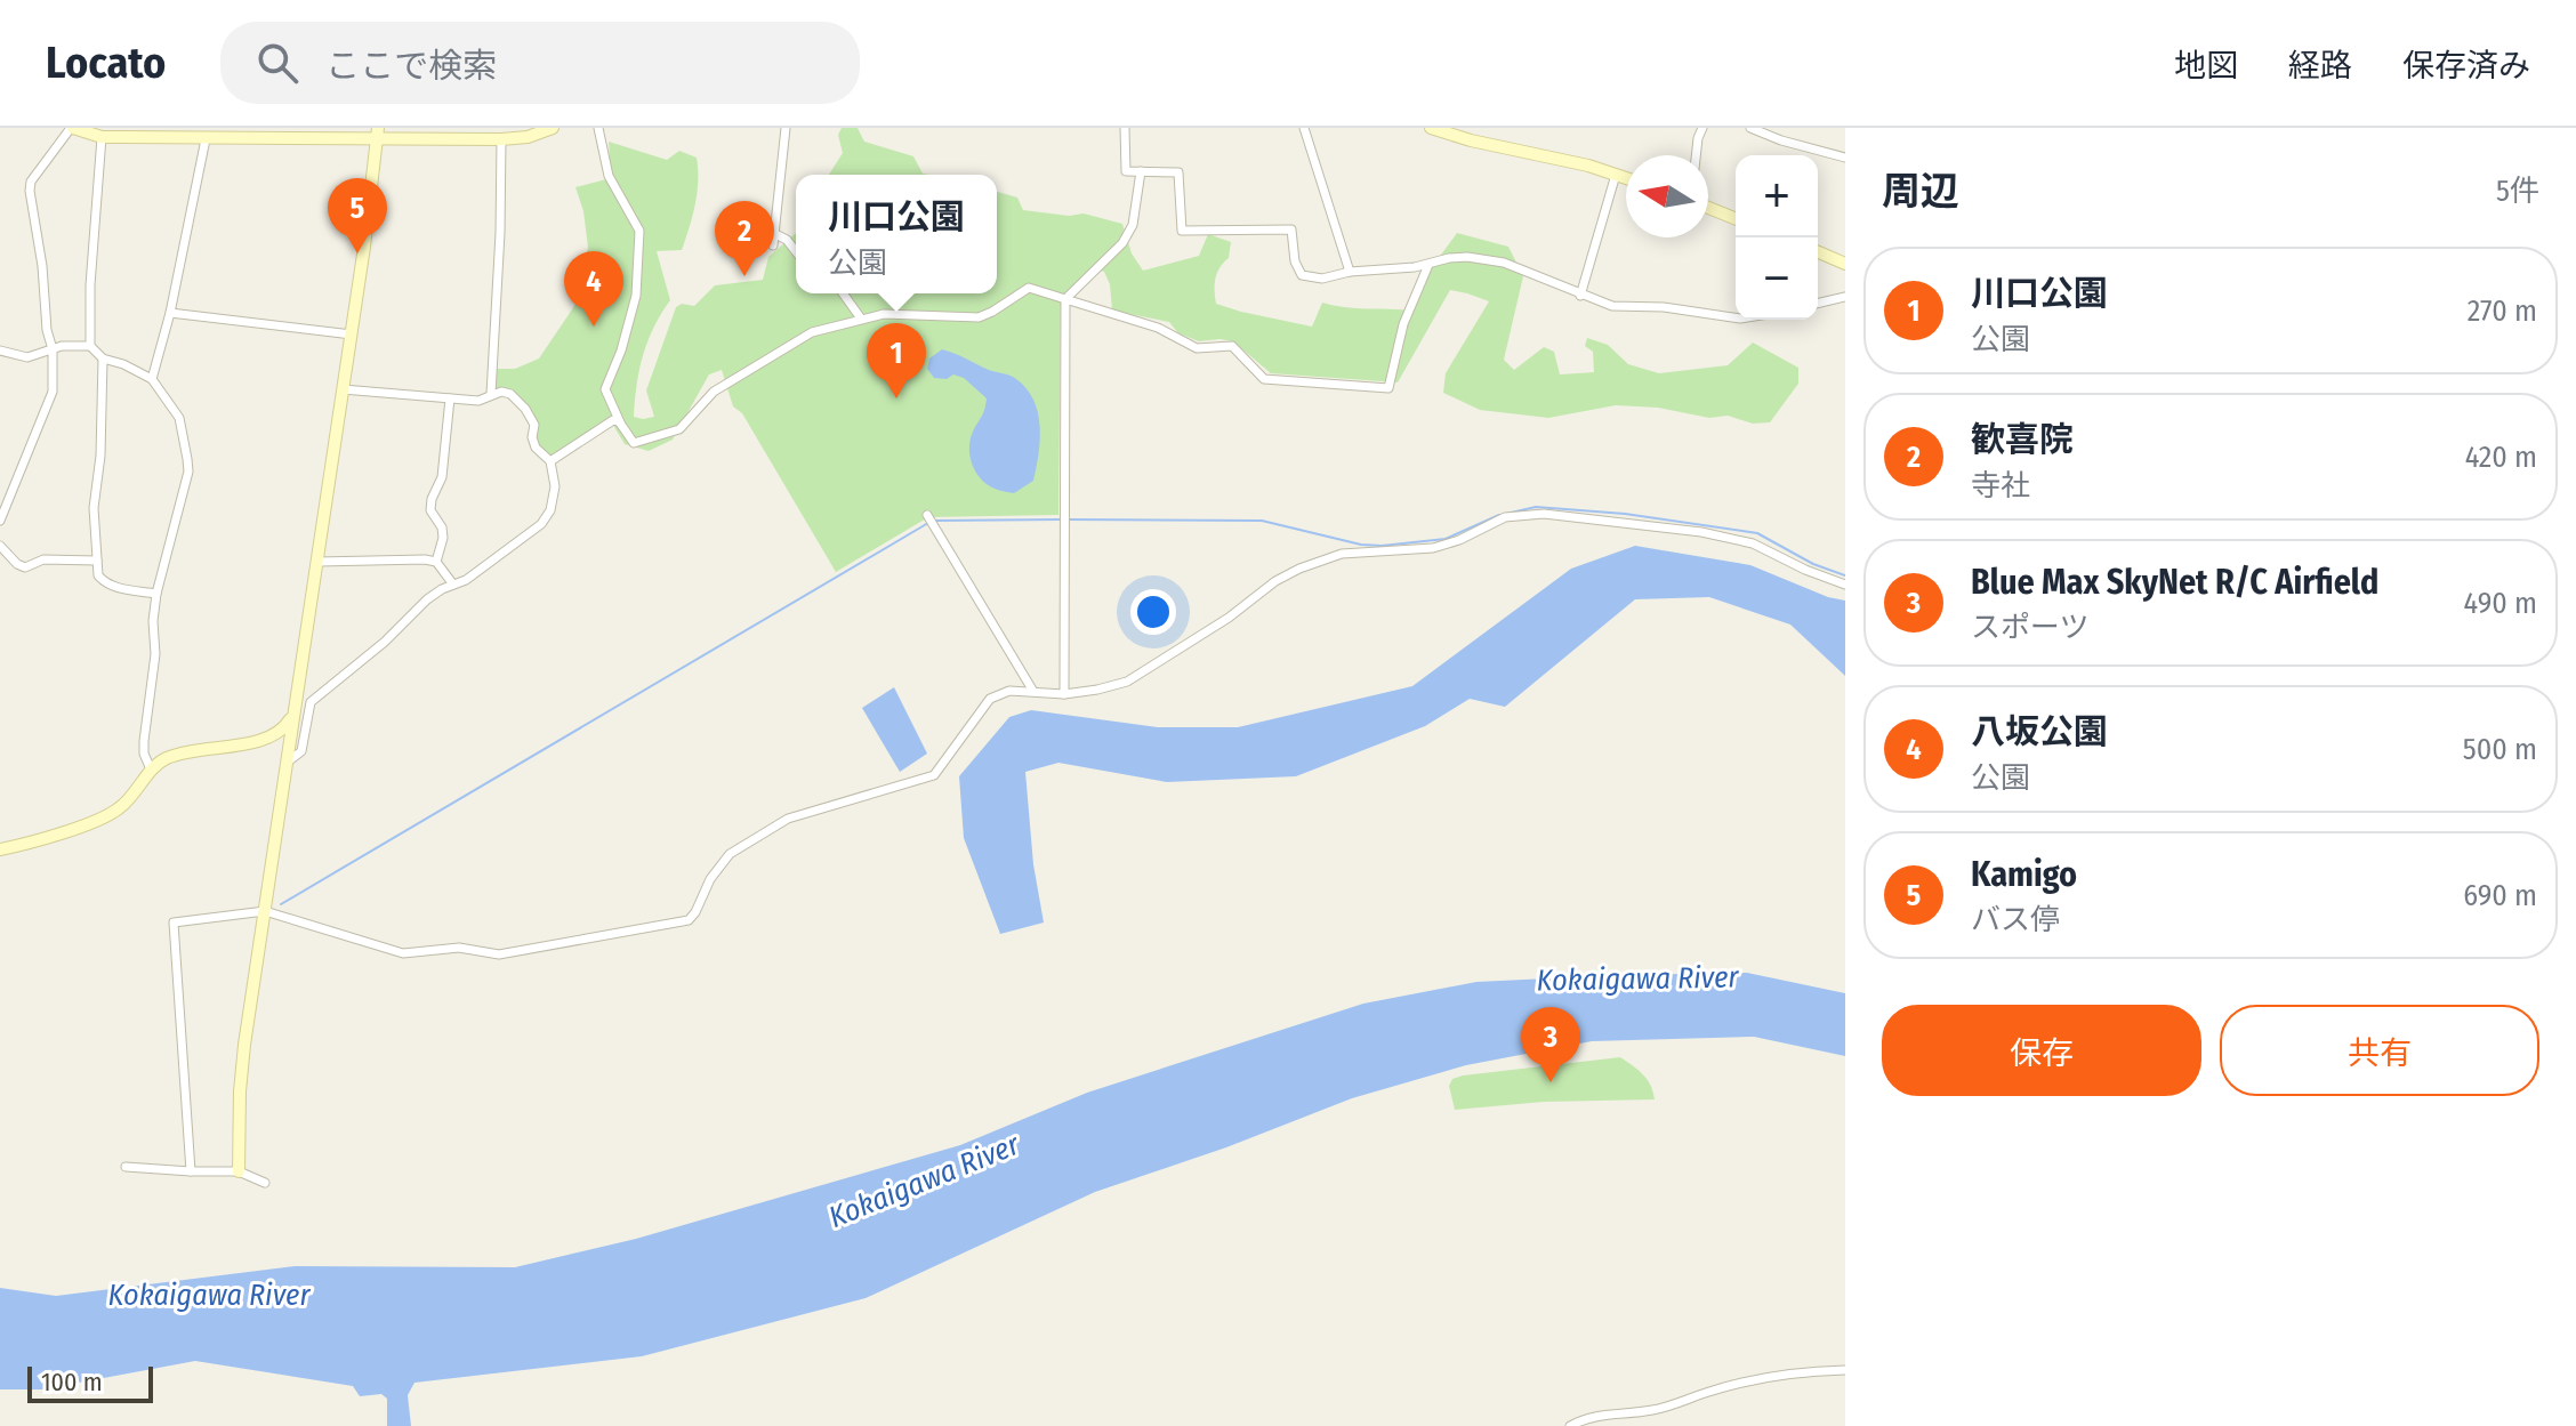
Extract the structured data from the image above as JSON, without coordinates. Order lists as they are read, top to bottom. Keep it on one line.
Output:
{"water":["Kokaigawa River"],"scale_bar":"100 m","north":"left","page":{"header":"Locato","search":"ここで検索","nav":["地図","経路","保存済み"],"heading":["周辺","5件"],"map_buttons":["+","−"],"popup":["川口公園","公園"],"pins":["5","2","4","1","3"],"list":[{"mark":"1","name":"川口公園","note":"公園","value":"270 m"},{"mark":"2","name":"歓喜院","note":"寺社","value":"420 m"},{"mark":"3","name":"Blue Max SkyNet R/C Airfield","note":"スポーツ","value":"490 m"},{"mark":"4","name":"八坂公園","note":"公園","value":"500 m"},{"mark":"5","name":"Kamigo","note":"バス停","value":"690 m"}],"buttons":["保存","共有"],"scale":"100 m"}}
